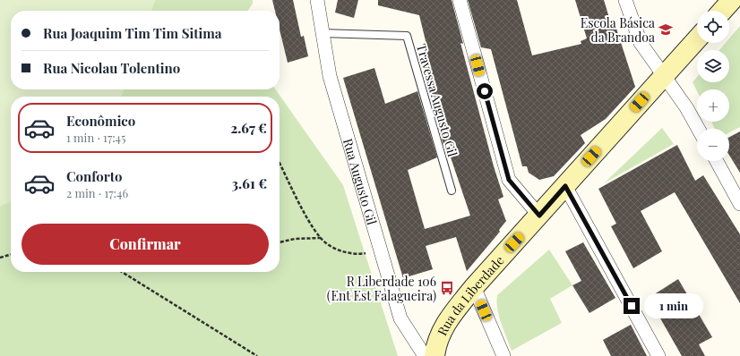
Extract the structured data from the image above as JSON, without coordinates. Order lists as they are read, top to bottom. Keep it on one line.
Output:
{"streets":{"street":["Rua Augusto Gil","Rua da Liberdade"],"lane":["Travessa Augusto Gil"]},"crossings":[["Travessa Augusto Gil","Rua Augusto Gil"]],"places":{"school or university":["Escola Básica da Brandoa"],"bus stop":["R Liberdade 106 (Ent Est Falagueira)"]},"page":{"map_buttons":["+","−"],"banner":["Rua Joaquim Tim Tim Sitima","Rua Nicolau Tolentino"],"list":[{"name":"Econômico","note":"1 min · 17:45","value":"2.67 €"},{"name":"Conforto","note":"2 min · 17:46","value":"3.61 €"}],"buttons":"Confirmar","bubble":"1 min"}}
